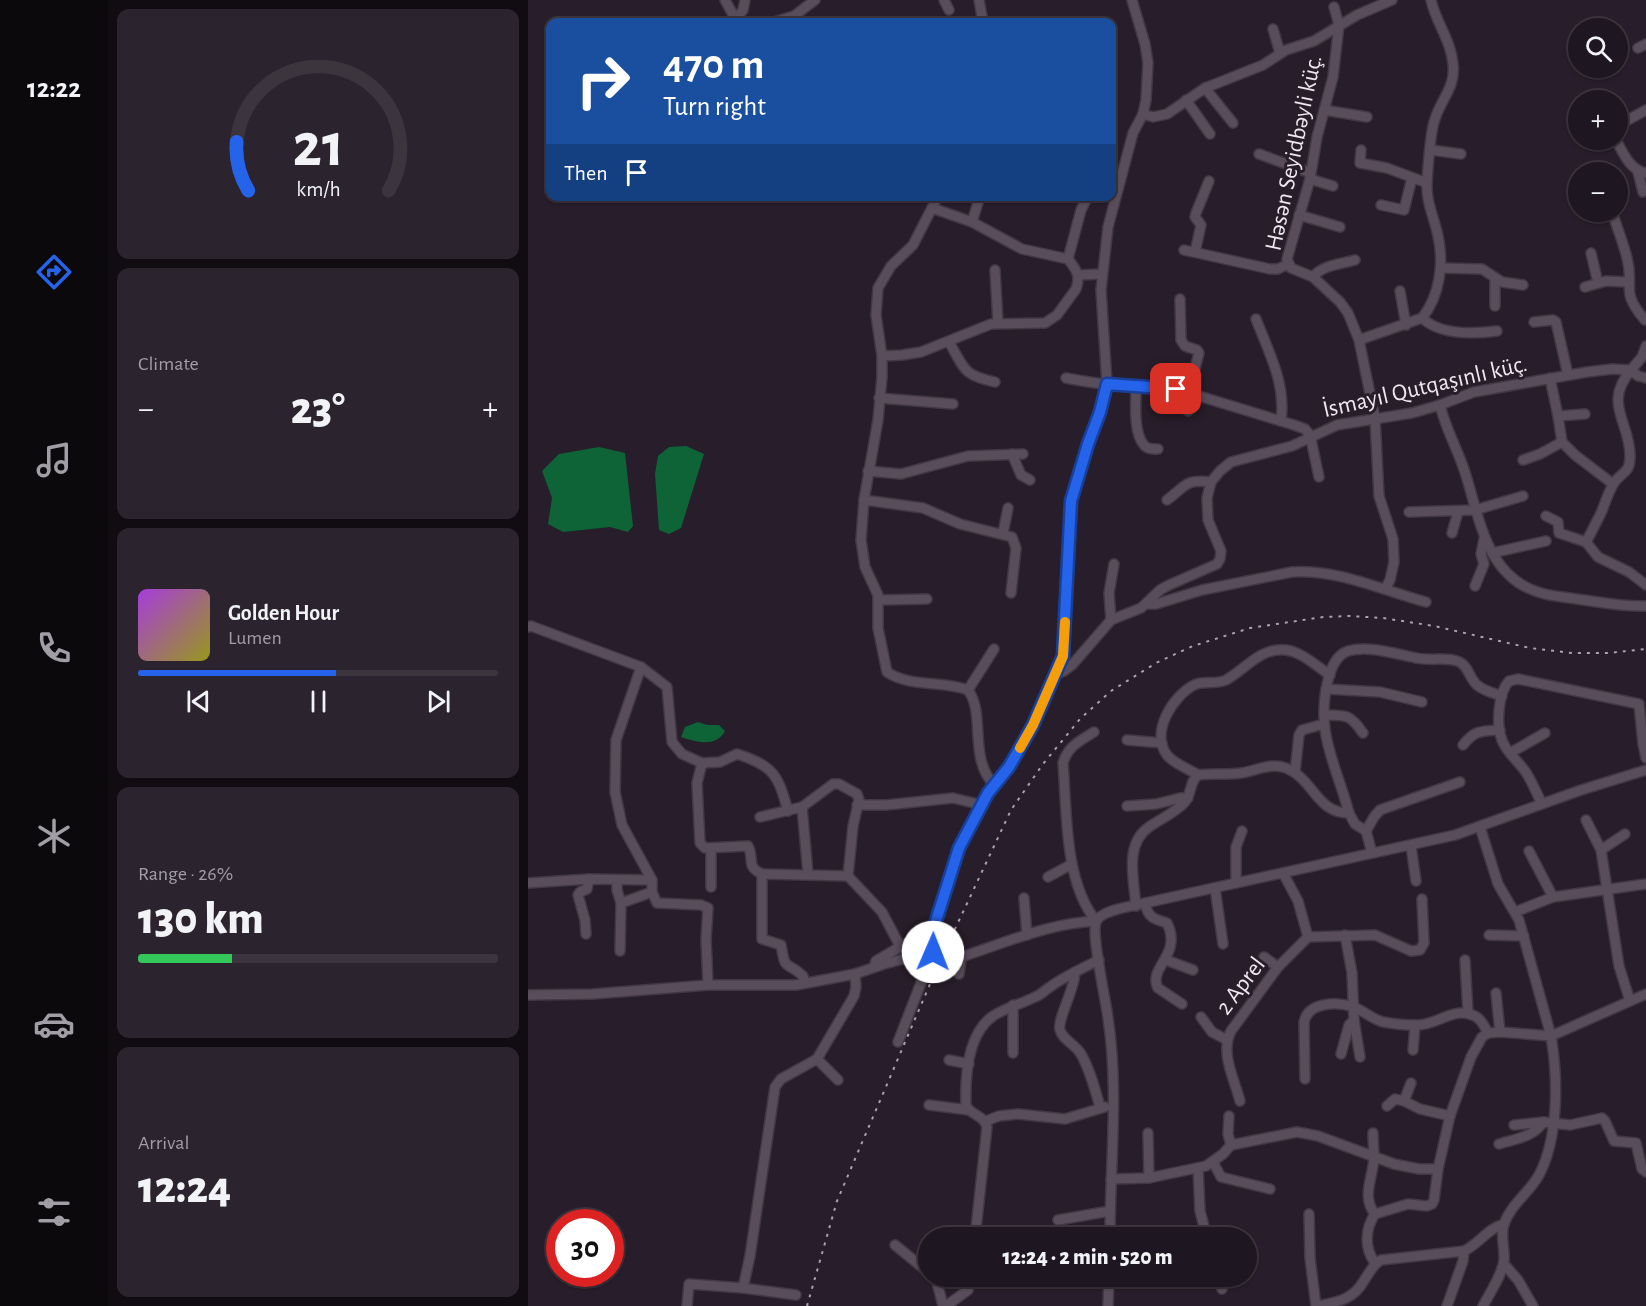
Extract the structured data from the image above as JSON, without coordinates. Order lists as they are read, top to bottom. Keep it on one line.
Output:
{"streets":{"street":["Həsən Seyidbəyli küç.","İsmayıl Qutqaşınlı küç.","2 Aprel"]},"crossings":[["Həsən Seyidbəyli küç.","İsmayıl Qutqaşınlı küç."]],"page":{"tabs":"12:22","map_buttons":["+","−"],"turn":["470 m","Turn right"],"then":"Then","tile":["Climate",["Range · 26%","130 km"],["Arrival","12:24"]],"heat":["−","23°","+"],"song":["Golden Hour","Lumen"],"limit":"30","trip":"12:24 · 2 min · 520 m","gauge":["21","km/h"]}}
